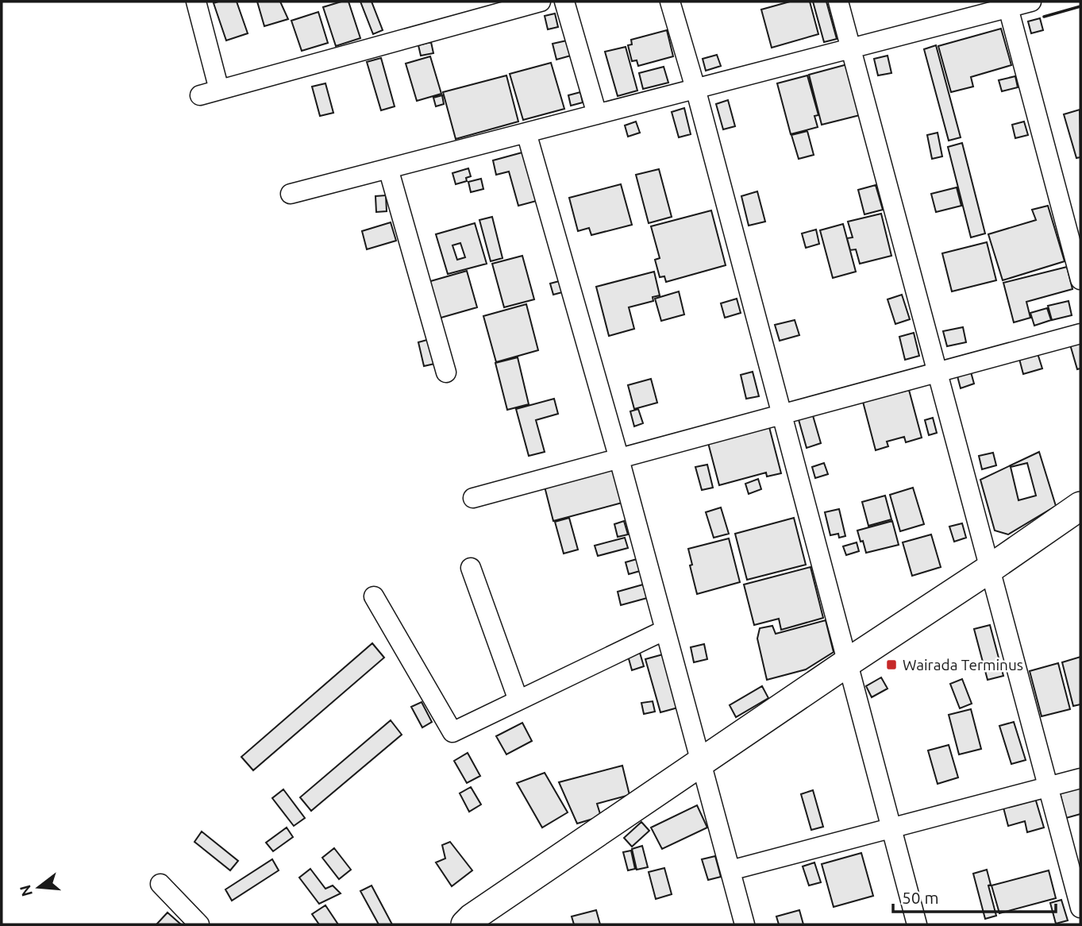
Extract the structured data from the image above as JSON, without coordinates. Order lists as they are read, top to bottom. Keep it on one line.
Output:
{"places":{"transit":["Wairada Terminus"]},"scale_bar":"50 m","north":"left"}
